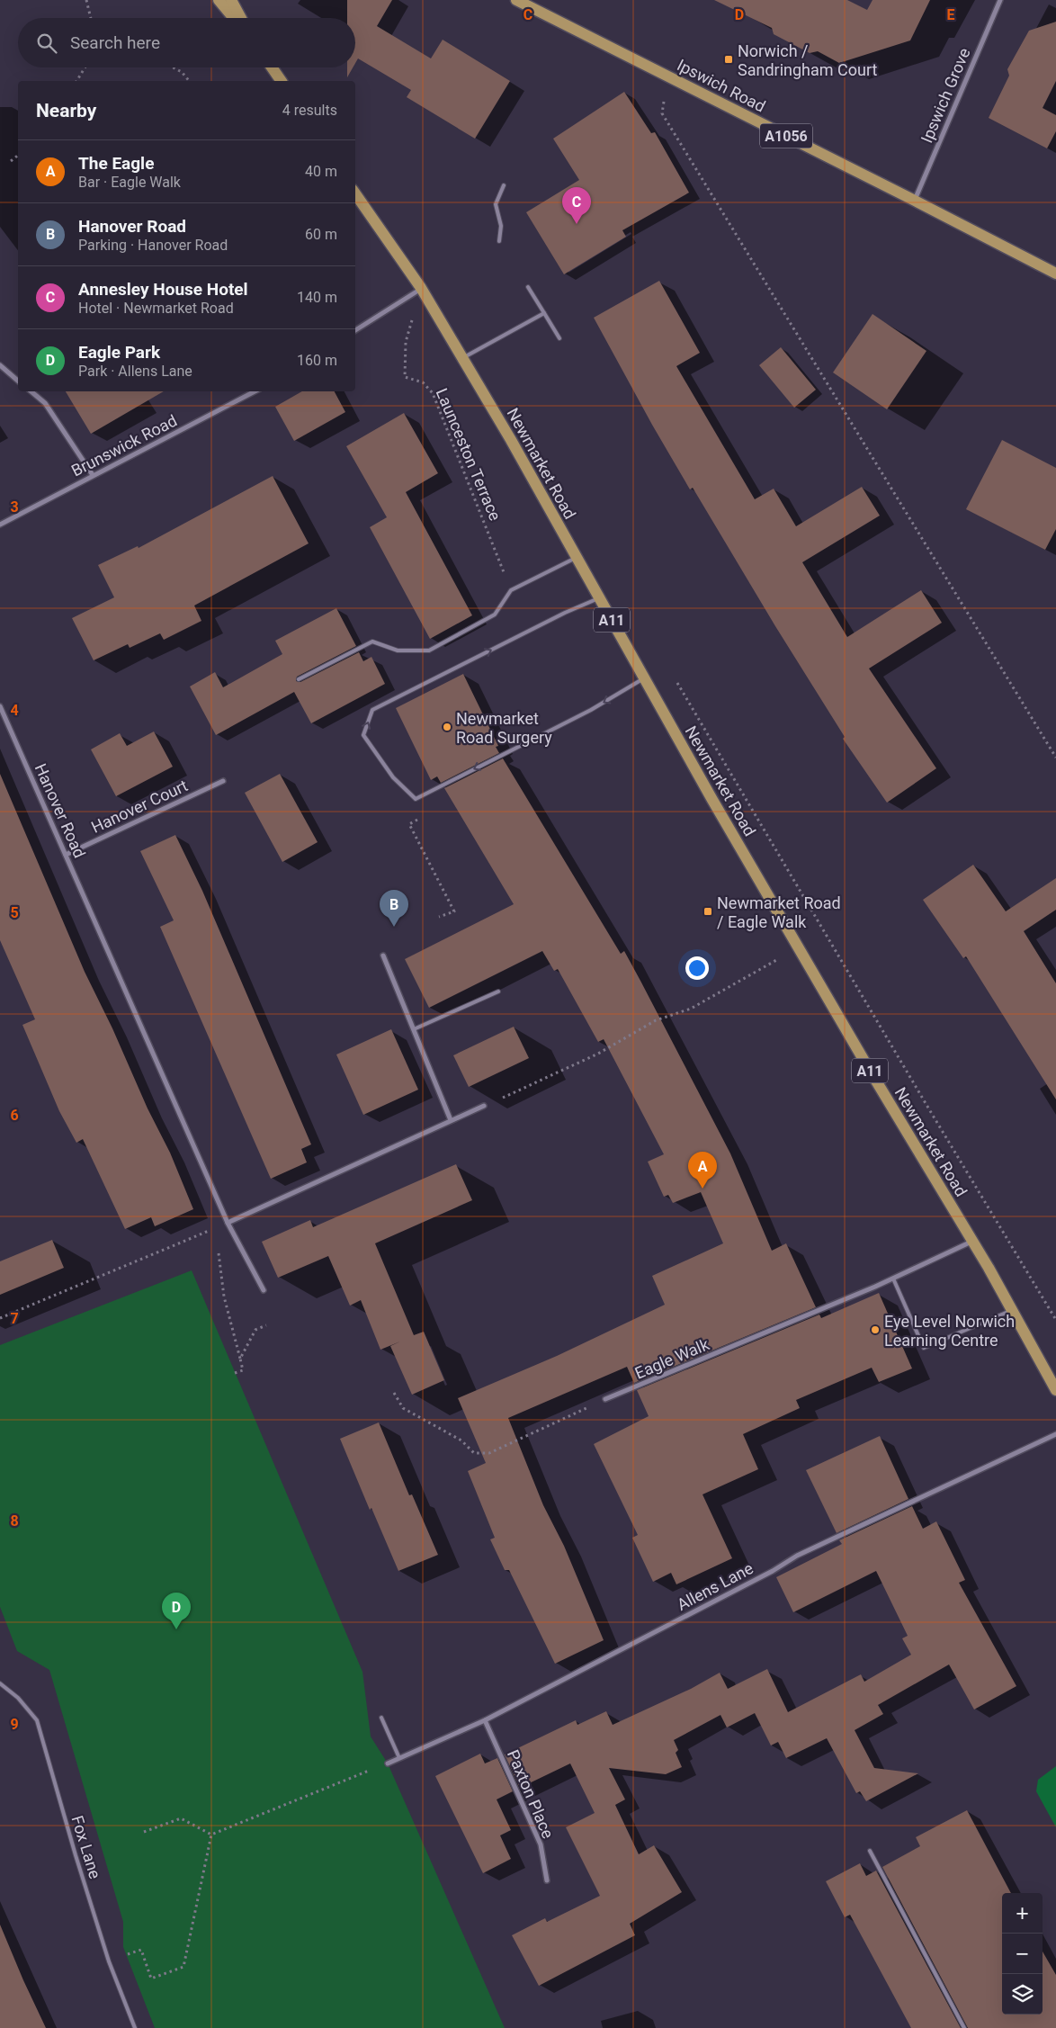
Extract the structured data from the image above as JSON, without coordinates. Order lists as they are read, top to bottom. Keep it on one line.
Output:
{"streets":{"main road":["Ipswich Road","A1056","Newmarket Road","A11"],"street":["Ipswich Grove","Brunswick Road","Hanover Court","Hanover Road","Eagle Walk","Allens Lane","Paxton Place"],"lane":["Fox Lane"],"path":["Launceston Terrace"]},"crossings":[["Ipswich Road","Ipswich Grove"],["Launceston Terrace","Newmarket Road"],["Newmarket Road","Eagle Walk"],["Hanover Court","Hanover Road"],["Allens Lane","Paxton Place"]],"places":{"transit":["Norwich / Sandringham Court","Newmarket Road / Eagle Walk"],"other":["Newmarket Road Surgery","Eye Level Norwich Learning Centre"]},"page":{"search":"Search here","heading":["Nearby","4 results"],"list":[{"mark":"A","name":"The Eagle","note":"Bar · Eagle Walk","value":"40 m"},{"mark":"B","name":"Hanover Road","note":"Parking · Hanover Road","value":"60 m"},{"mark":"C","name":"Annesley House Hotel","note":"Hotel · Newmarket Road","value":"140 m"},{"mark":"D","name":"Eagle Park","note":"Park · Allens Lane","value":"160 m"}],"pins":["C","B","A","D"],"map_buttons":["+","−"]},"grid":{"columns":["C","D","E"],"rows":["3","4","5","6","7","8","9"]}}
